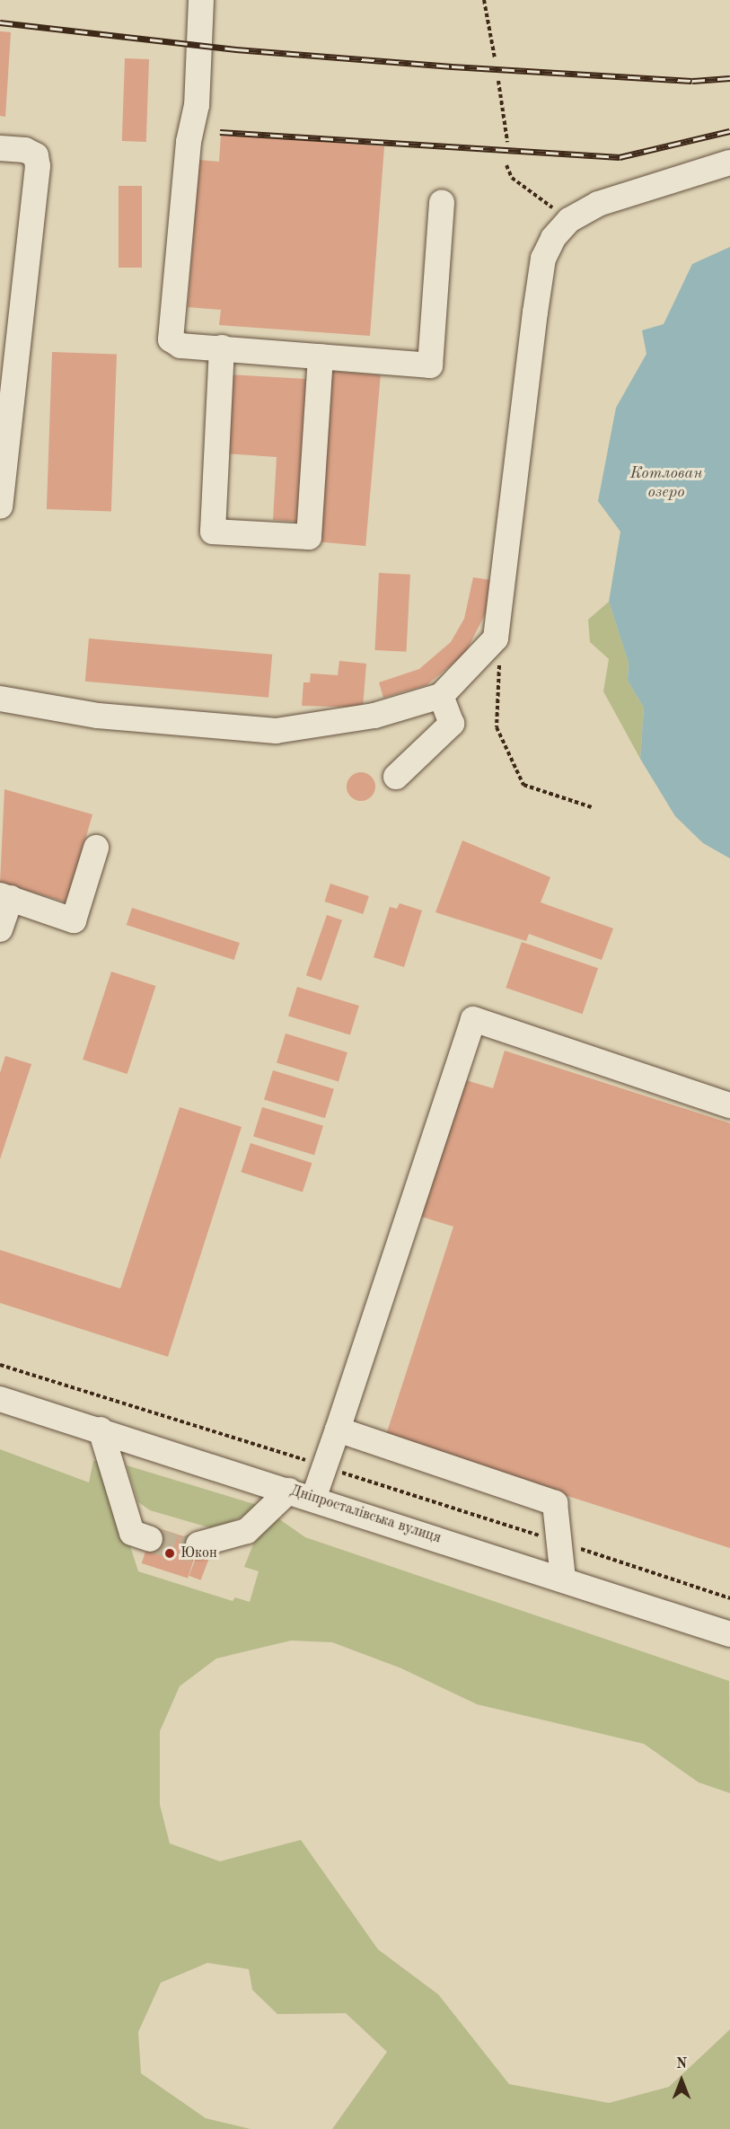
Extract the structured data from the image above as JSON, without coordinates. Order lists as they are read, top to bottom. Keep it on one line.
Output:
{"streets":{"street":["Дніпросталівська вулиця"]},"water":["Котлован озеро"],"places":["Юкон"],"north":"top"}
